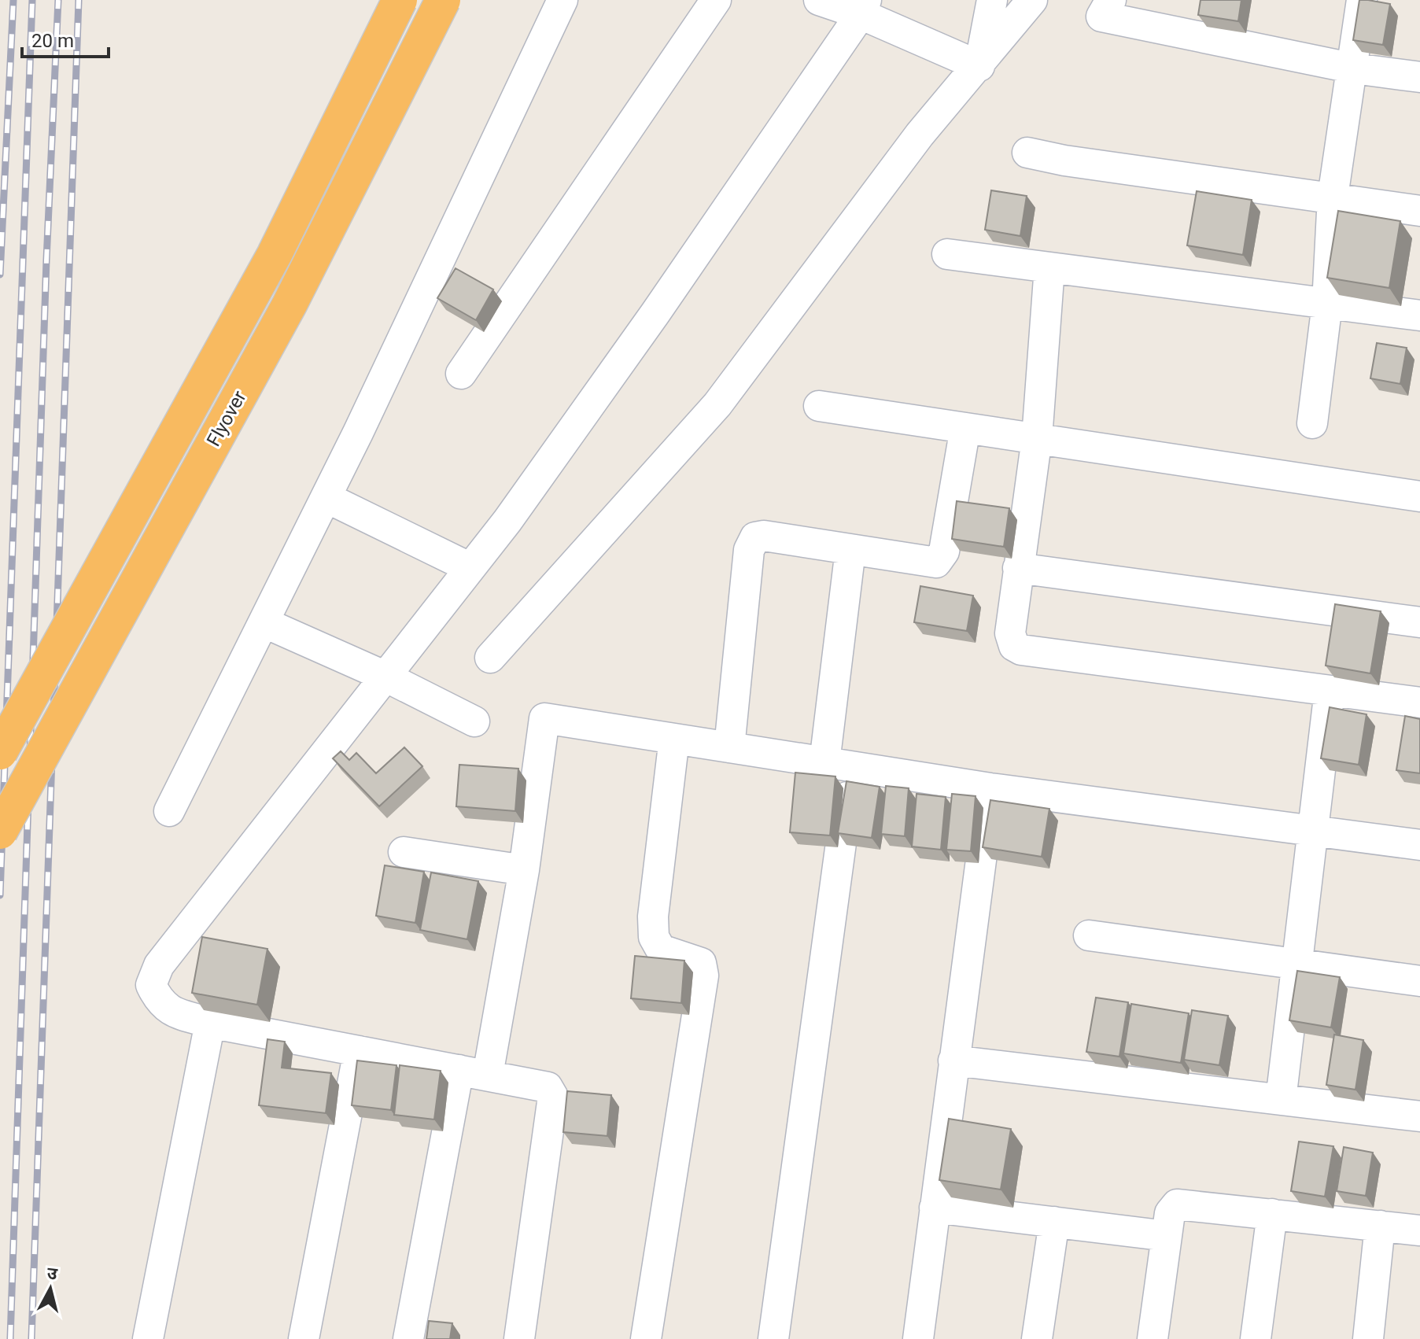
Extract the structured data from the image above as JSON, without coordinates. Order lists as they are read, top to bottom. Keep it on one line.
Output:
{"streets":{"highway":["Flyover"]},"scale_bar":"20 m","north":"top"}
